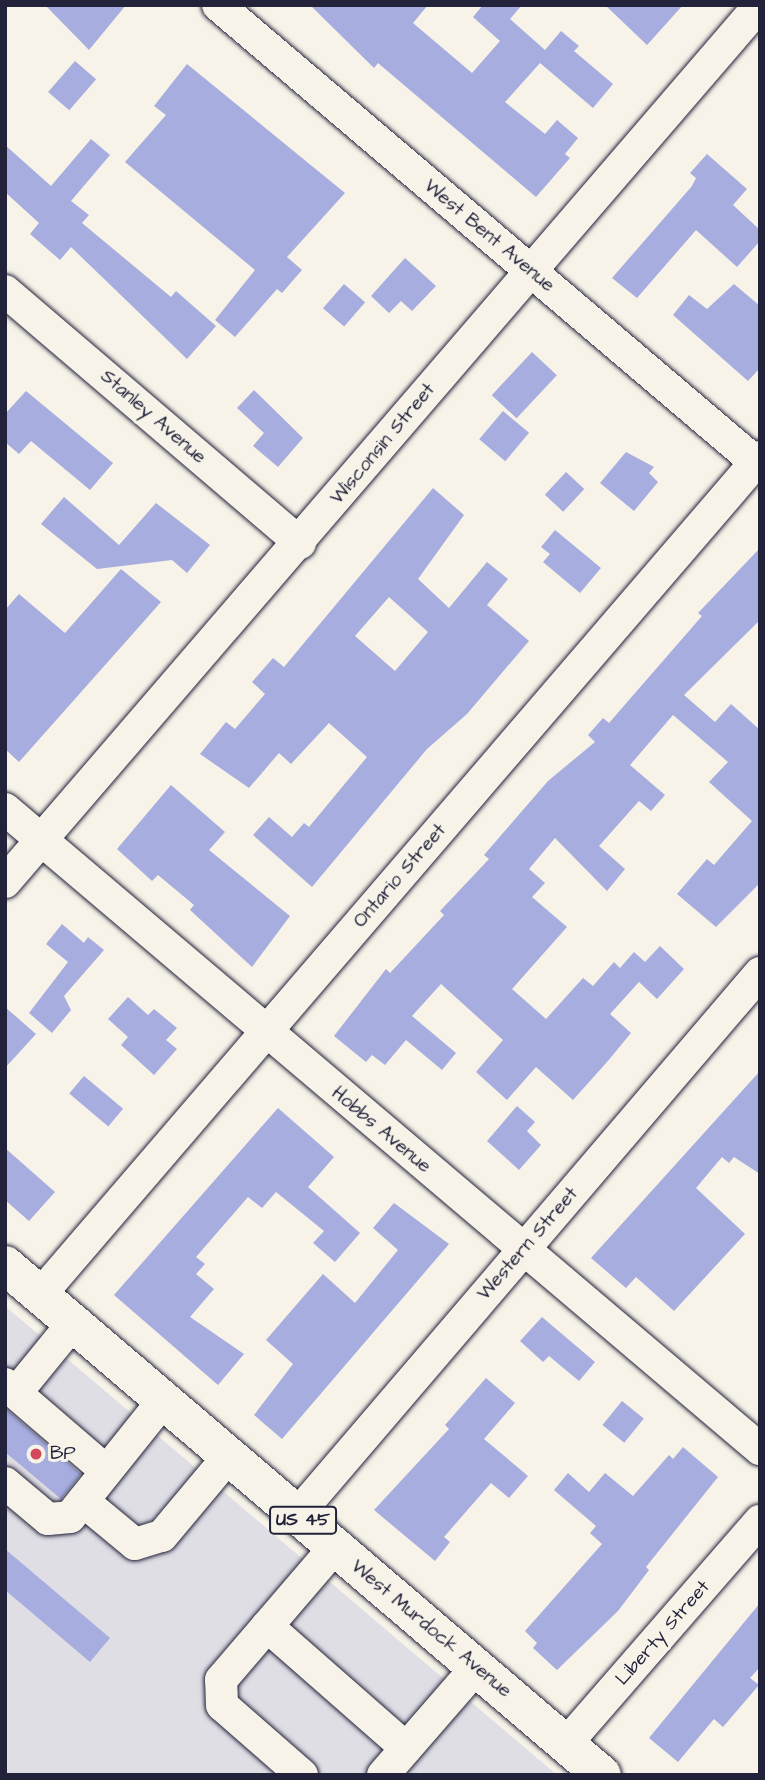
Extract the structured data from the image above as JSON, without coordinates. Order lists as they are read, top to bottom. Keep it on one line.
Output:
{"streets":{"main road":["US 45","West Murdock Avenue"],"street":["West Bent Avenue","Stanley Avenue","Wisconsin Street","Ontario Street","Hobbs Avenue","Western Street","Liberty Street"]},"crossings":[["West Bent Avenue","Wisconsin Street"],["West Bent Avenue","Ontario Street"],["Stanley Avenue","Wisconsin Street"],["Wisconsin Street","Hobbs Avenue"],["Ontario Street","Hobbs Avenue"],["Ontario Street","West Murdock Avenue"],["Hobbs Avenue","Western Street"],["Western Street","West Murdock Avenue"],["West Murdock Avenue","Liberty Street"]],"places":["BP"]}
